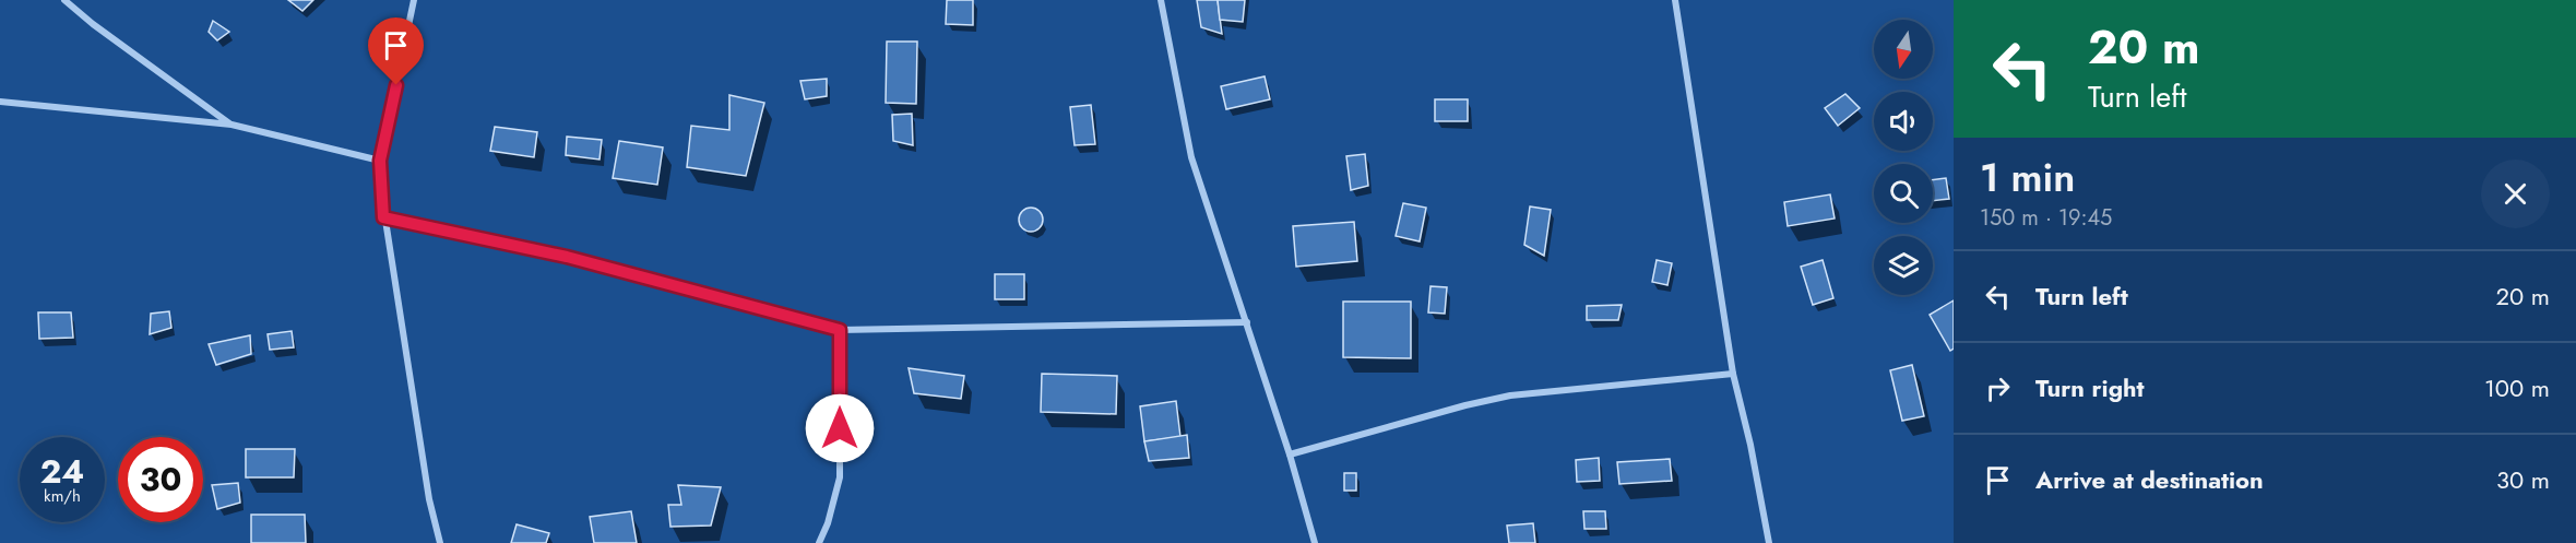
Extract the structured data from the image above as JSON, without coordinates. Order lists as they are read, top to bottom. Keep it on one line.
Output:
{"north":"bottom","page":{"turn":["20 m","Turn left"],"heading":["1 min","150 m · 19:45"],"list":[{"name":"Turn left","value":"20 m"},{"name":"Turn right","value":"100 m"},{"name":"Arrive at destination","value":"30 m"}],"speed":"24 km/h","limit":"30"}}
